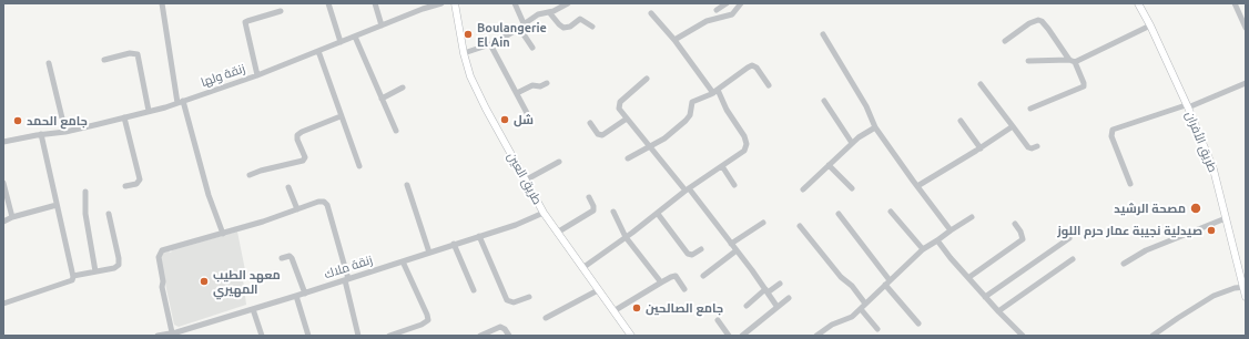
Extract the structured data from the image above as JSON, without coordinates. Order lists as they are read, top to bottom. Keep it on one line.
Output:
{"streets":{"main road":["طريق الأفران","طريق العين"],"street":["زنقة ولها","زنقة ملاك"]},"crossings":[["طريق العين","زنقة ملاك"]],"places":["Boulangerie El Ain","شل","جامع الحمد","مصحة الرشيد","صيدلية نجيبة عمار حرم اللوز","معهد الطيب المهيري","جامع الصالحين"]}
